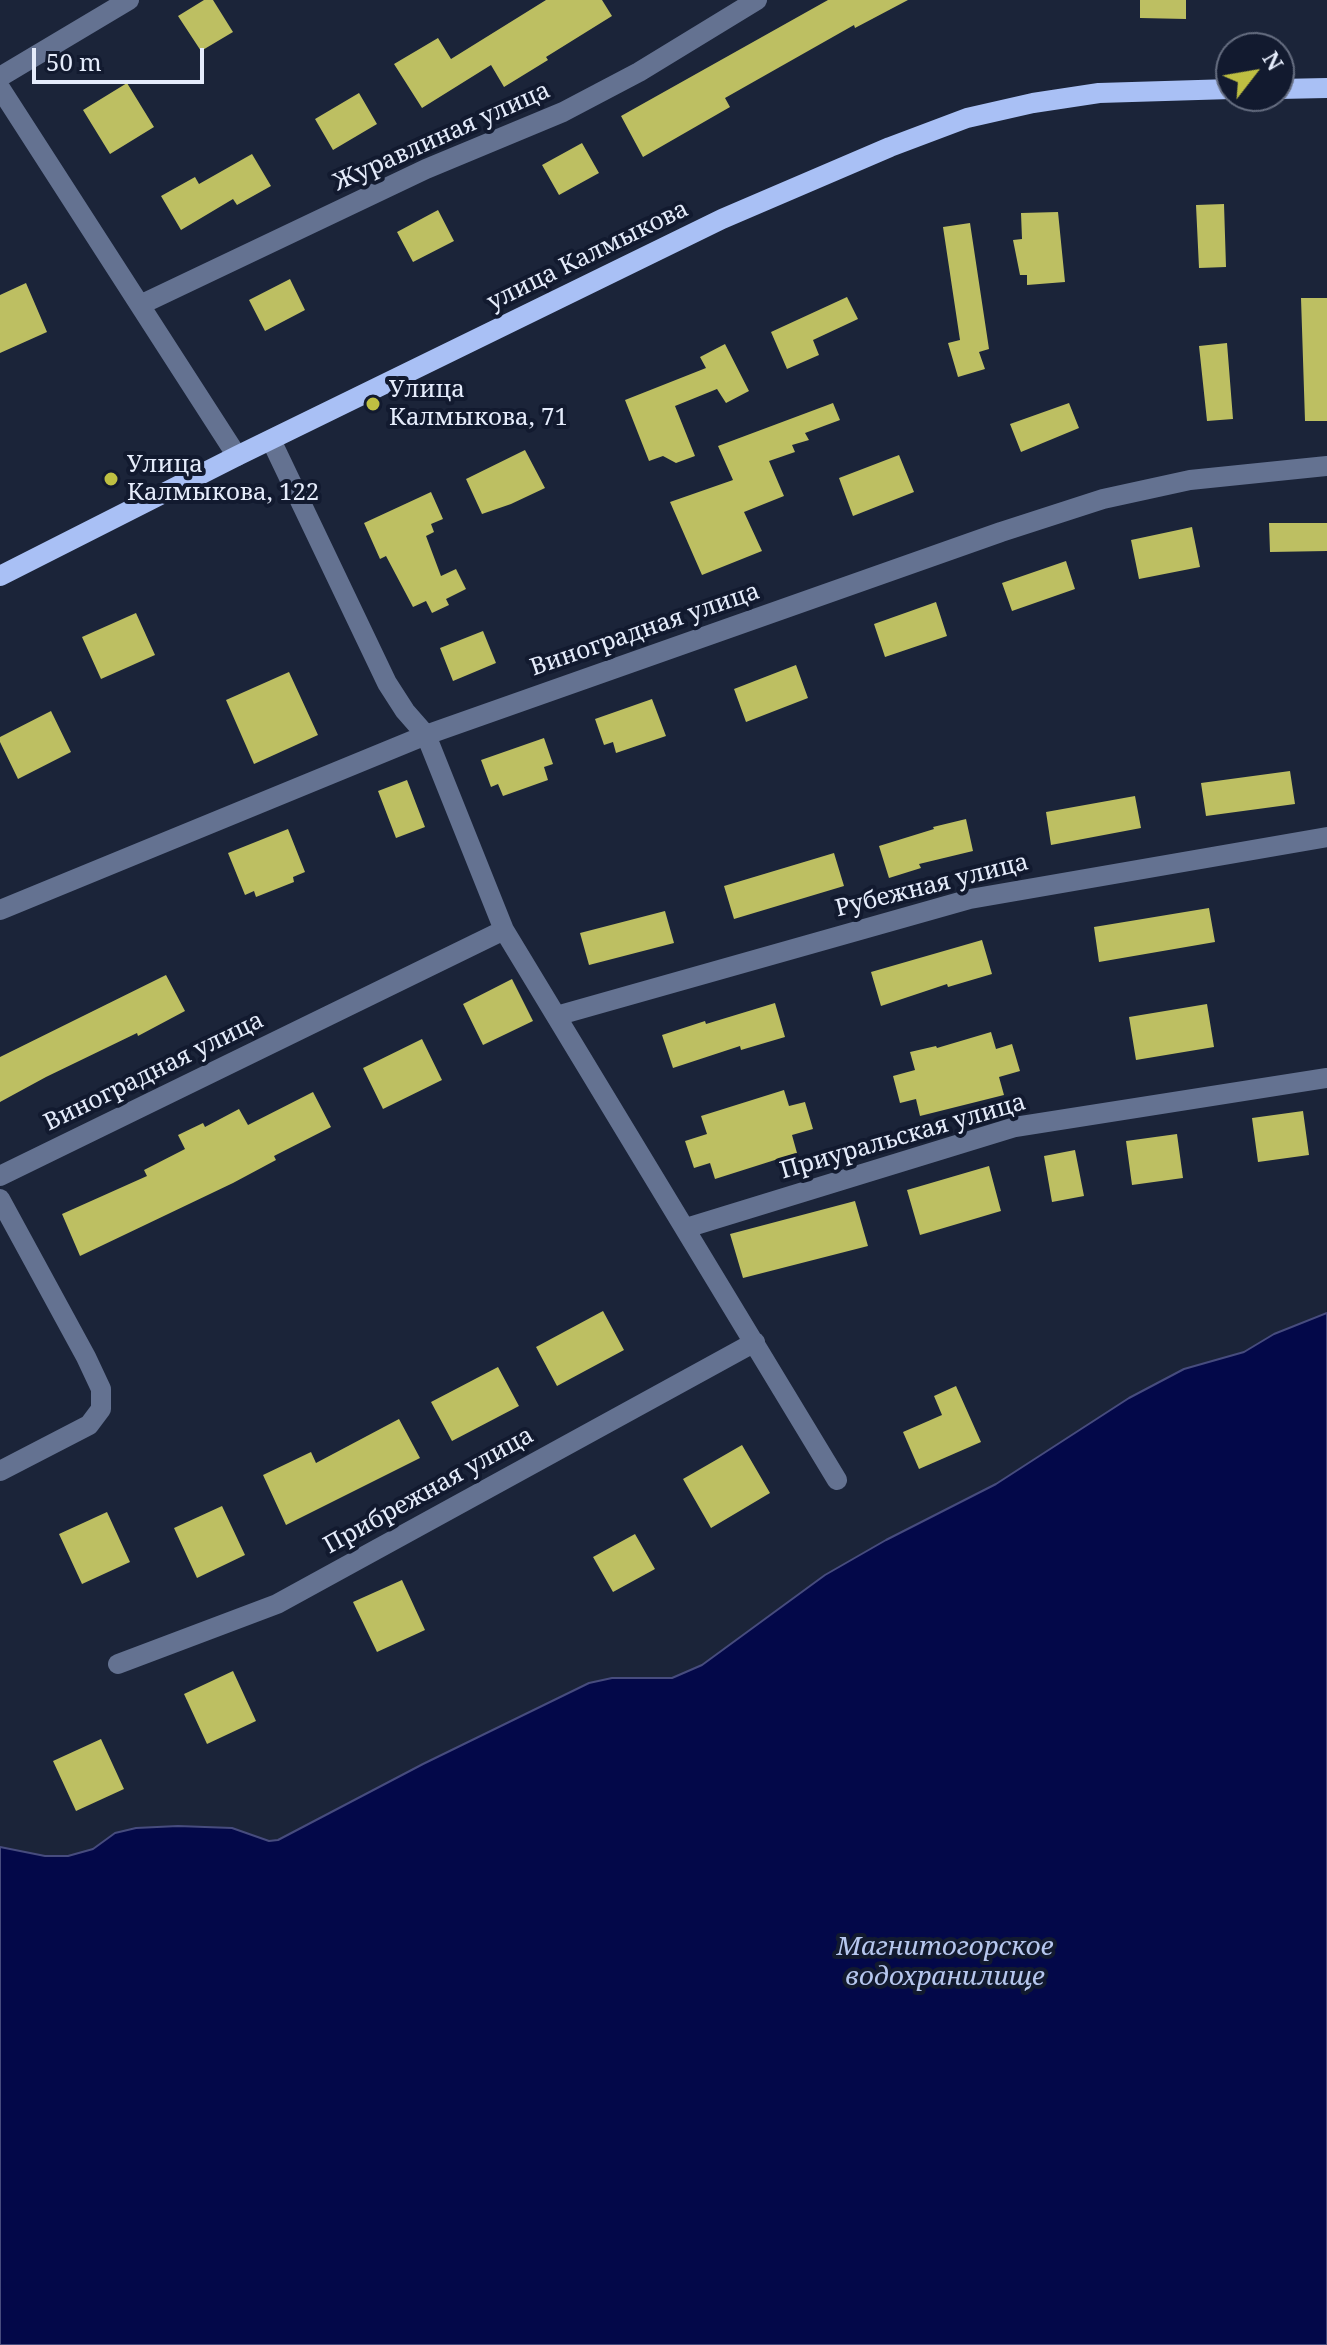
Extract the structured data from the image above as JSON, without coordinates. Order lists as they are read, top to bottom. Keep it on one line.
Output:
{"streets":{"main road":["улица Калмыкова"],"street":["Журавлиная улица","Виноградная улица","Рубежная улица","Приуральская улица","Прибрежная улица"]},"water":["Магнитогорское водохранилище"],"places":["Улица Калмыкова, 71","Улица Калмыкова, 122"],"scale_bar":"50 m","north":"top right"}
